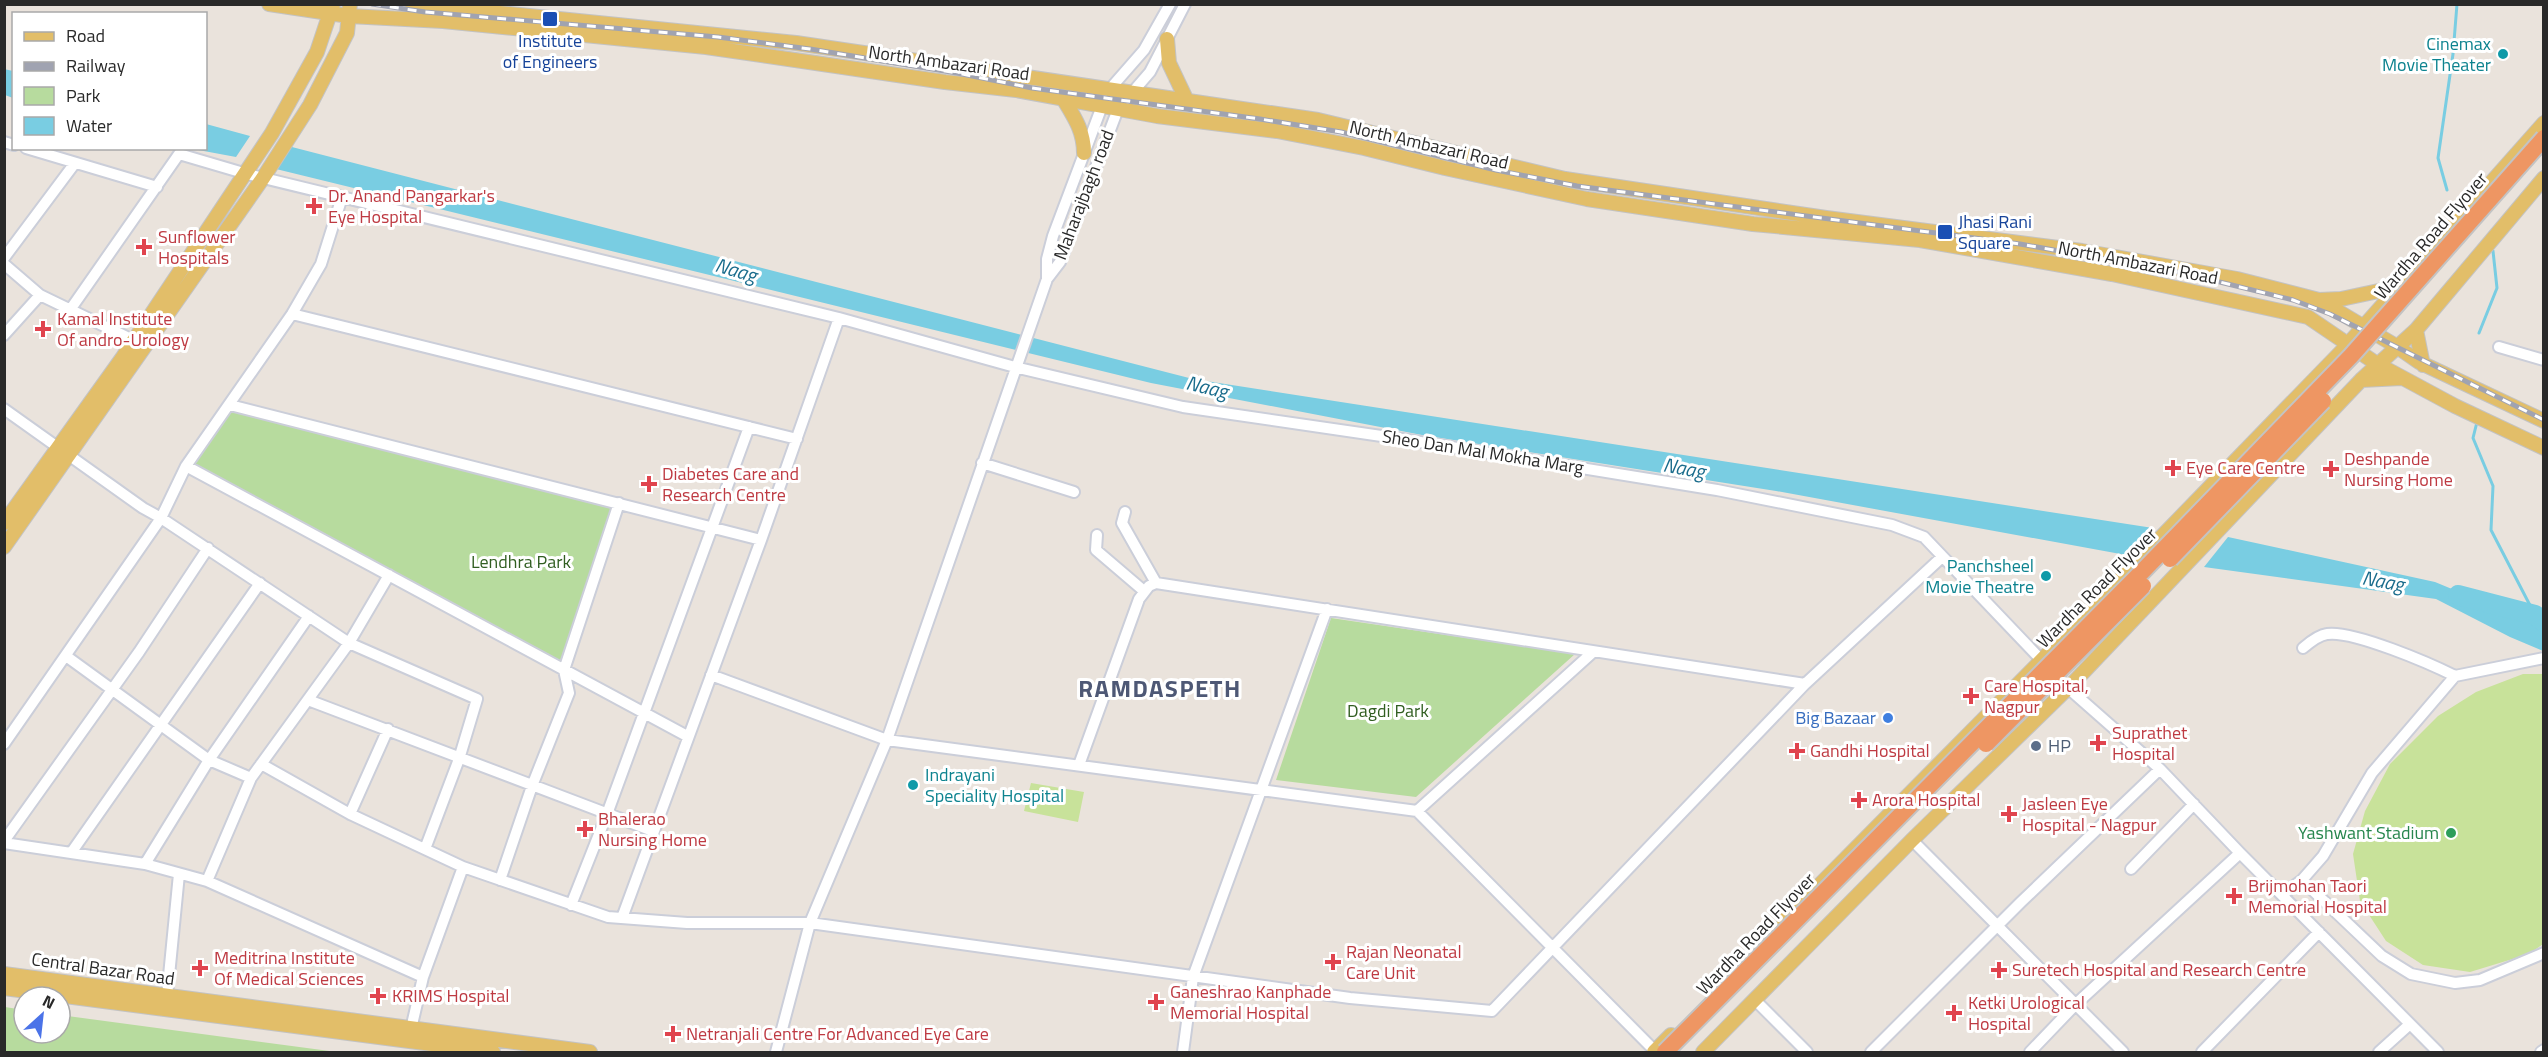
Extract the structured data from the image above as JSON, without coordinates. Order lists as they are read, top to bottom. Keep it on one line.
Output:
{"streets":{"highway":["Wardha Road Flyover"],"main road":["North Ambazari Road","Central Bazar Road"],"street":["Maharajbagh road","Sheo Dan Mal Mokha Marg"]},"crossings":[["North Ambazari Road","Maharajbagh road"]],"districts":["RAMDASPETH"],"water":["Naag"],"parks":["Lendhra Park","Dagdi Park"],"places":{"transit":["Institute of Engineers","Jhasi Rani Square"],"other":["Cinemax Movie Theater","Panchsheel Movie Theatre","Big Bazaar","HP","Indrayani Speciality Hospital","Yashwant Stadium"],"health":["Dr. Anand Pangarkar's Eye Hospital","Sunflower Hospitals","Kamal Institute Of andro-Urology","Eye Care Centre","Deshpande Nursing Home","Diabetes Care and Research Centre","Care Hospital, Nagpur","Suprathet Hospital","Gandhi Hospital","Arora Hospital","Jasleen Eye Hospital - Nagpur","Bhalerao Nursing Home","Brijmohan Taori Memorial Hospital","Rajan Neonatal Care Unit","Meditrina Institute Of Medical Sciences","Suretech Hospital and Research Centre","KRIMS Hospital","Ganeshrao Kanphade Memorial Hospital","Ketki Urological Hospital","Netranjali Centre For Advanced Eye Care"]},"legend":["Road","Railway","Park","Water"],"north":"top right"}
